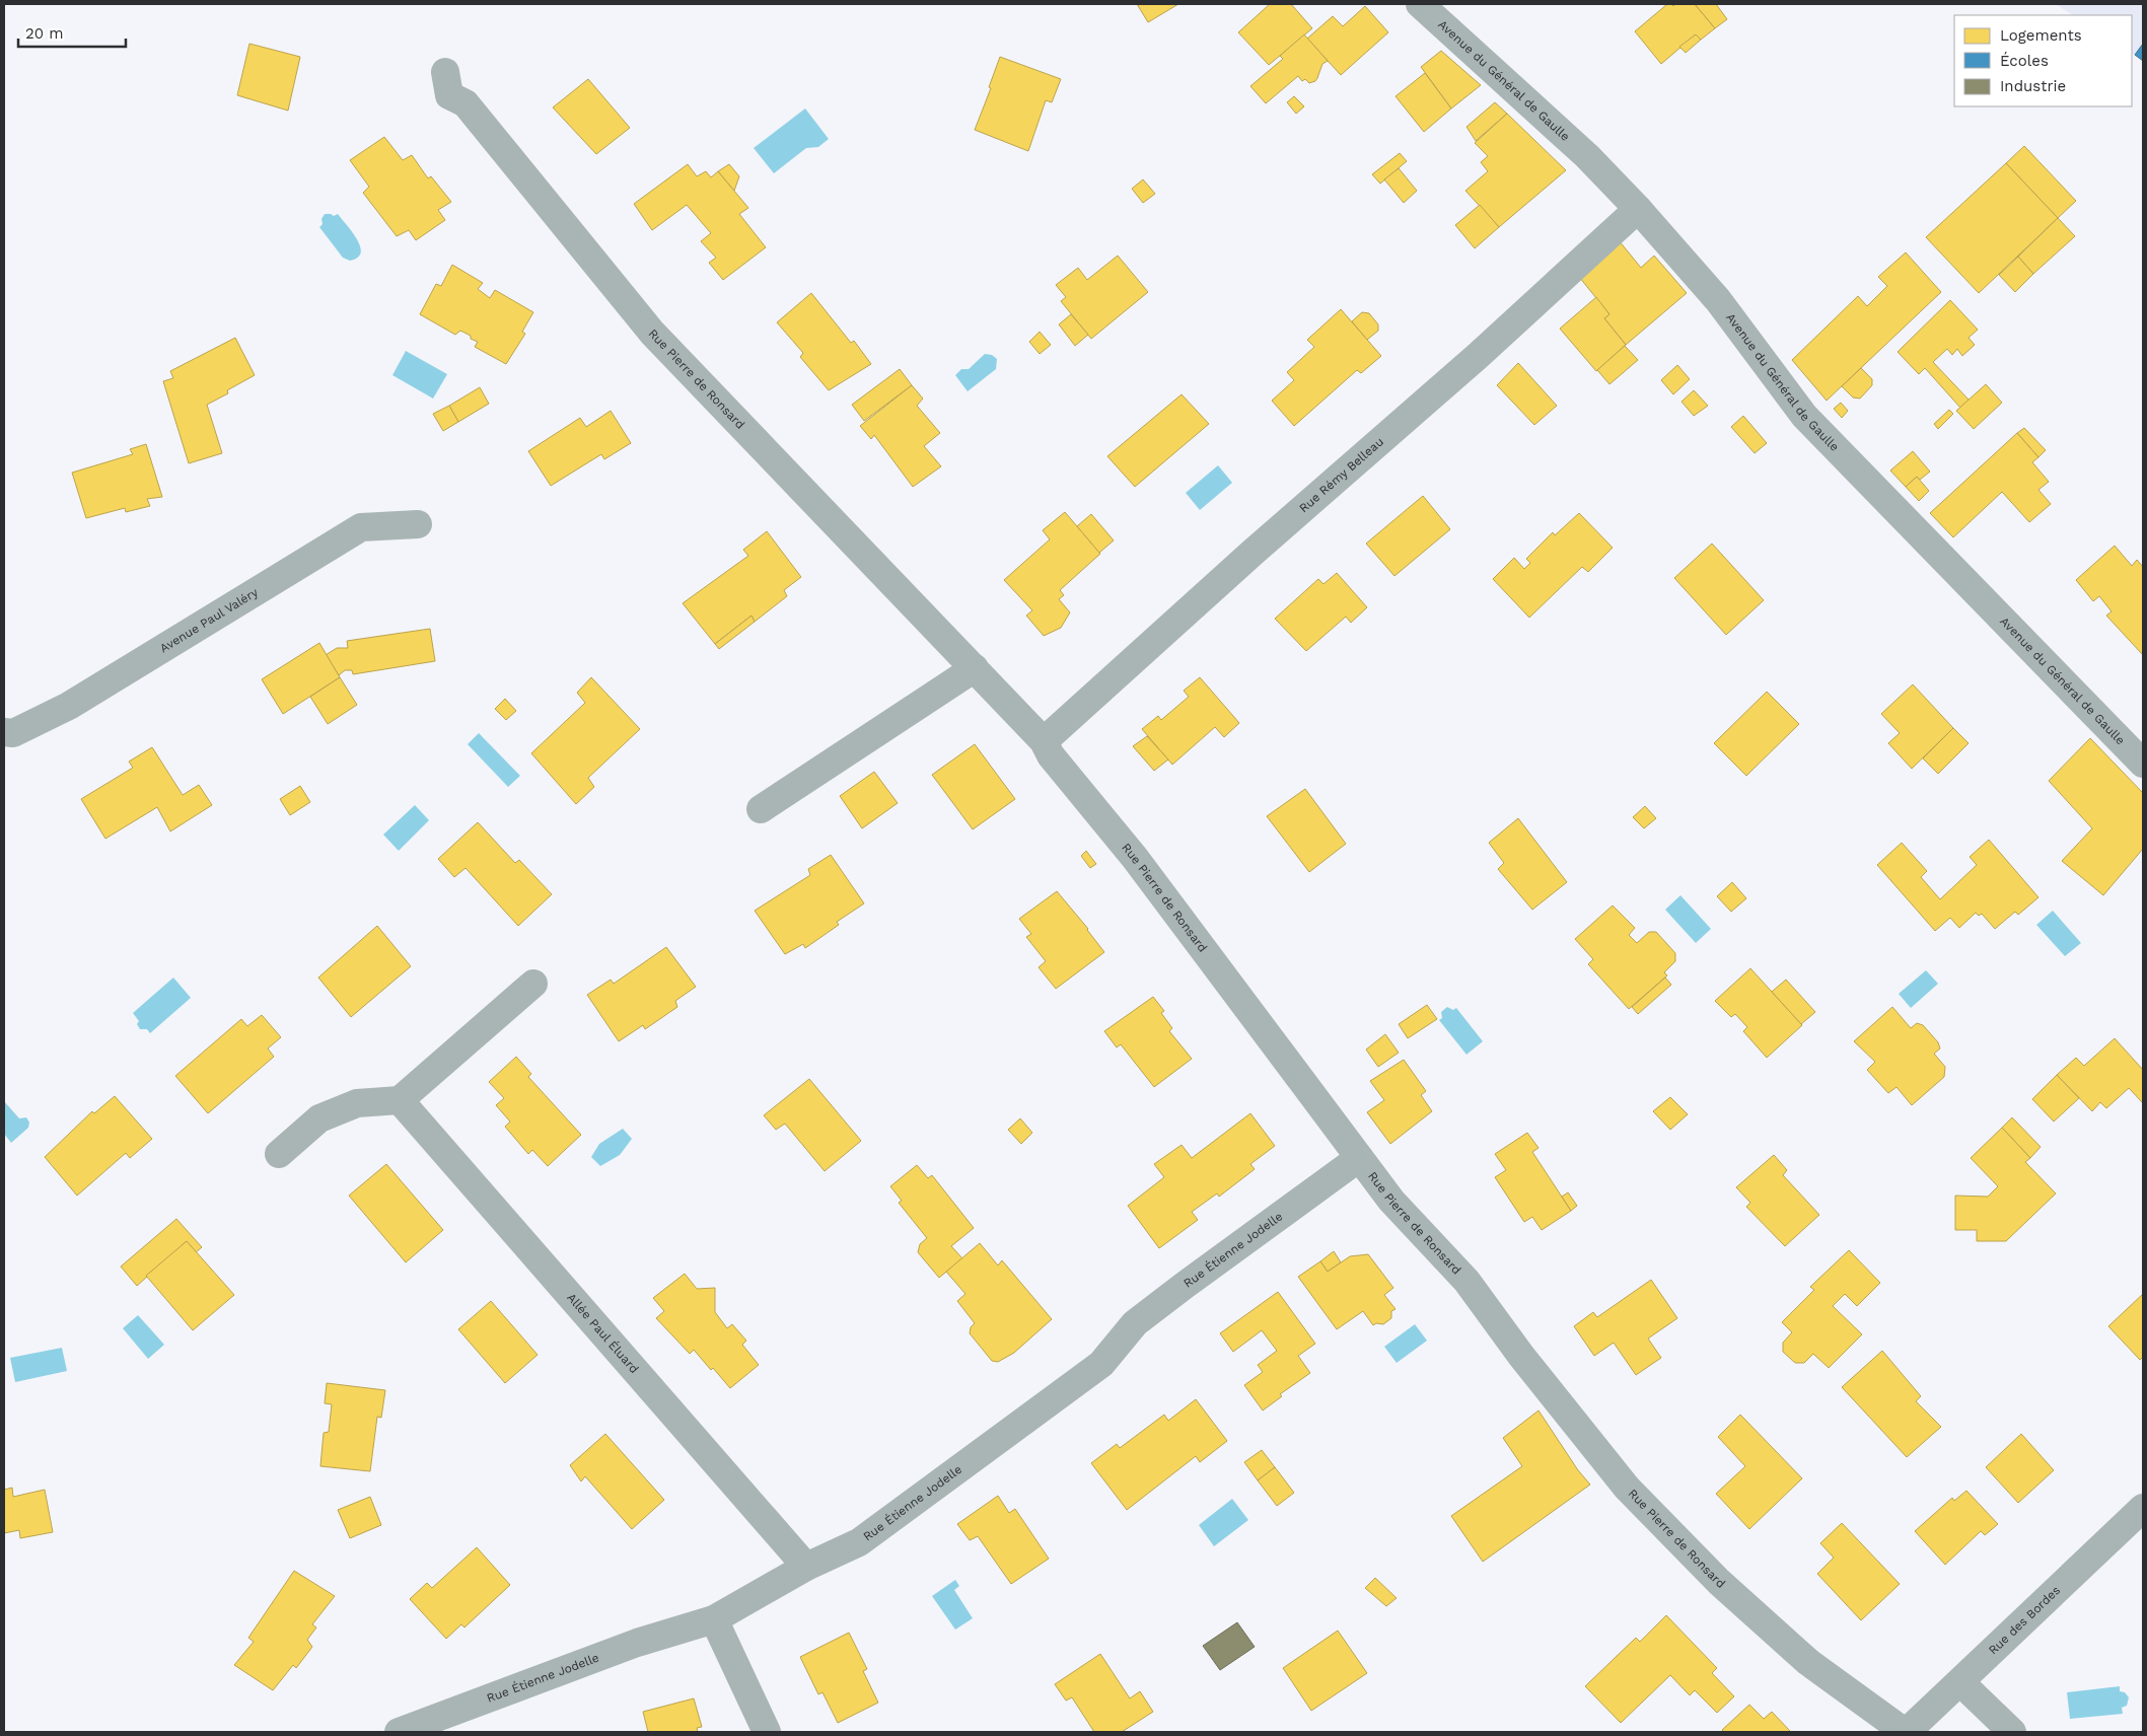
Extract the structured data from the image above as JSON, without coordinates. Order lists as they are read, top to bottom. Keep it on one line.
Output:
{"streets":{"street":["Avenue du Général de Gaulle","Rue Pierre de Ronsard","Rue Rémy Belleau","Avenue Paul Valéry","Rue Étienne Jodelle","Allée Paul Éluard","Rue des Bordes"]},"crossings":[["Avenue du Général de Gaulle","Rue Rémy Belleau"],["Rue Pierre de Ronsard","Rue Rémy Belleau"],["Rue Pierre de Ronsard","Rue Étienne Jodelle"],["Rue Pierre de Ronsard","Rue des Bordes"],["Rue Étienne Jodelle","Allée Paul Éluard"]],"legend":["Logements","Écoles","Industrie"],"scale_bar":"20 m"}
